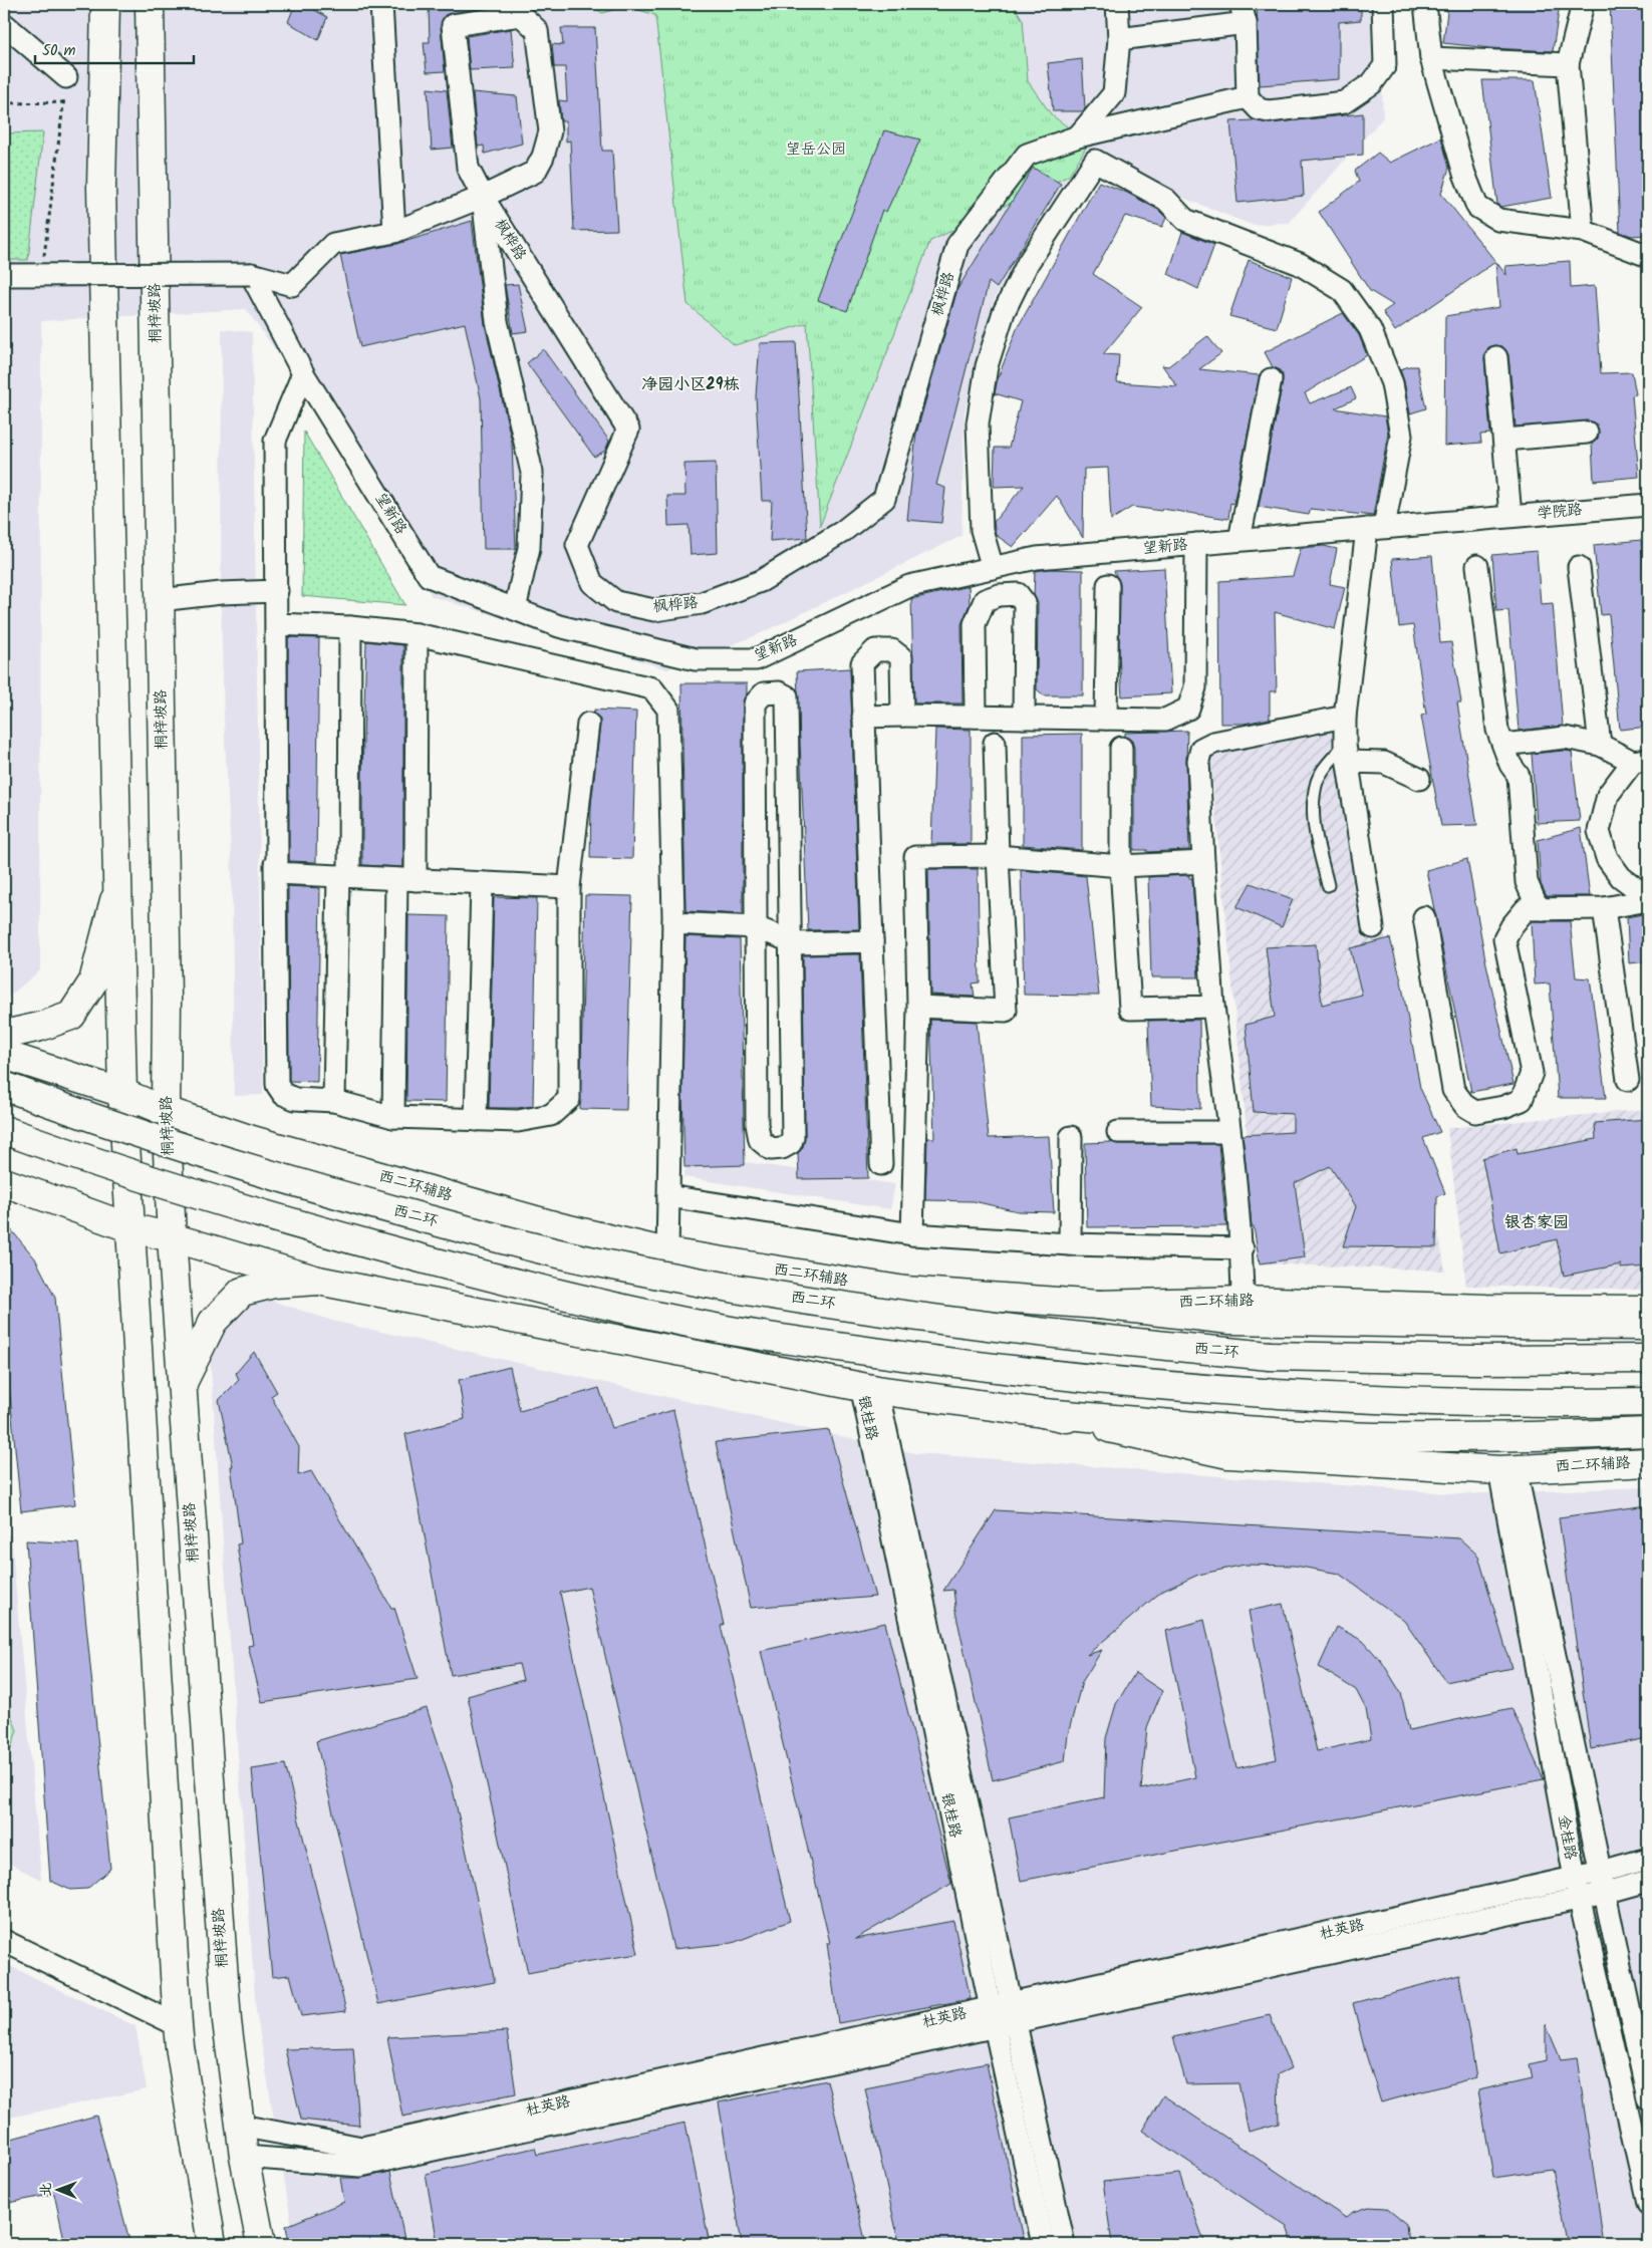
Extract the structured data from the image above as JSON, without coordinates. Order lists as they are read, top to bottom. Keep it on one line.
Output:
{"streets":{"main road":["桐梓坡路","西二环辅路","西二环"],"street":["枫桦路","学院路","望新路","银桂路","金桂路","杜英路"]},"crossings":[["桐梓坡路","西二环辅路"],["桐梓坡路","杜英路"],["学院路","望新路"],["西二环辅路","银桂路"],["西二环辅路","金桂路"],["银桂路","杜英路"],["金桂路","杜英路"]],"districts":["净园小区29栋","银杏家园"],"parks":["望岳公园"],"scale_bar":"50 m","north":"left"}
